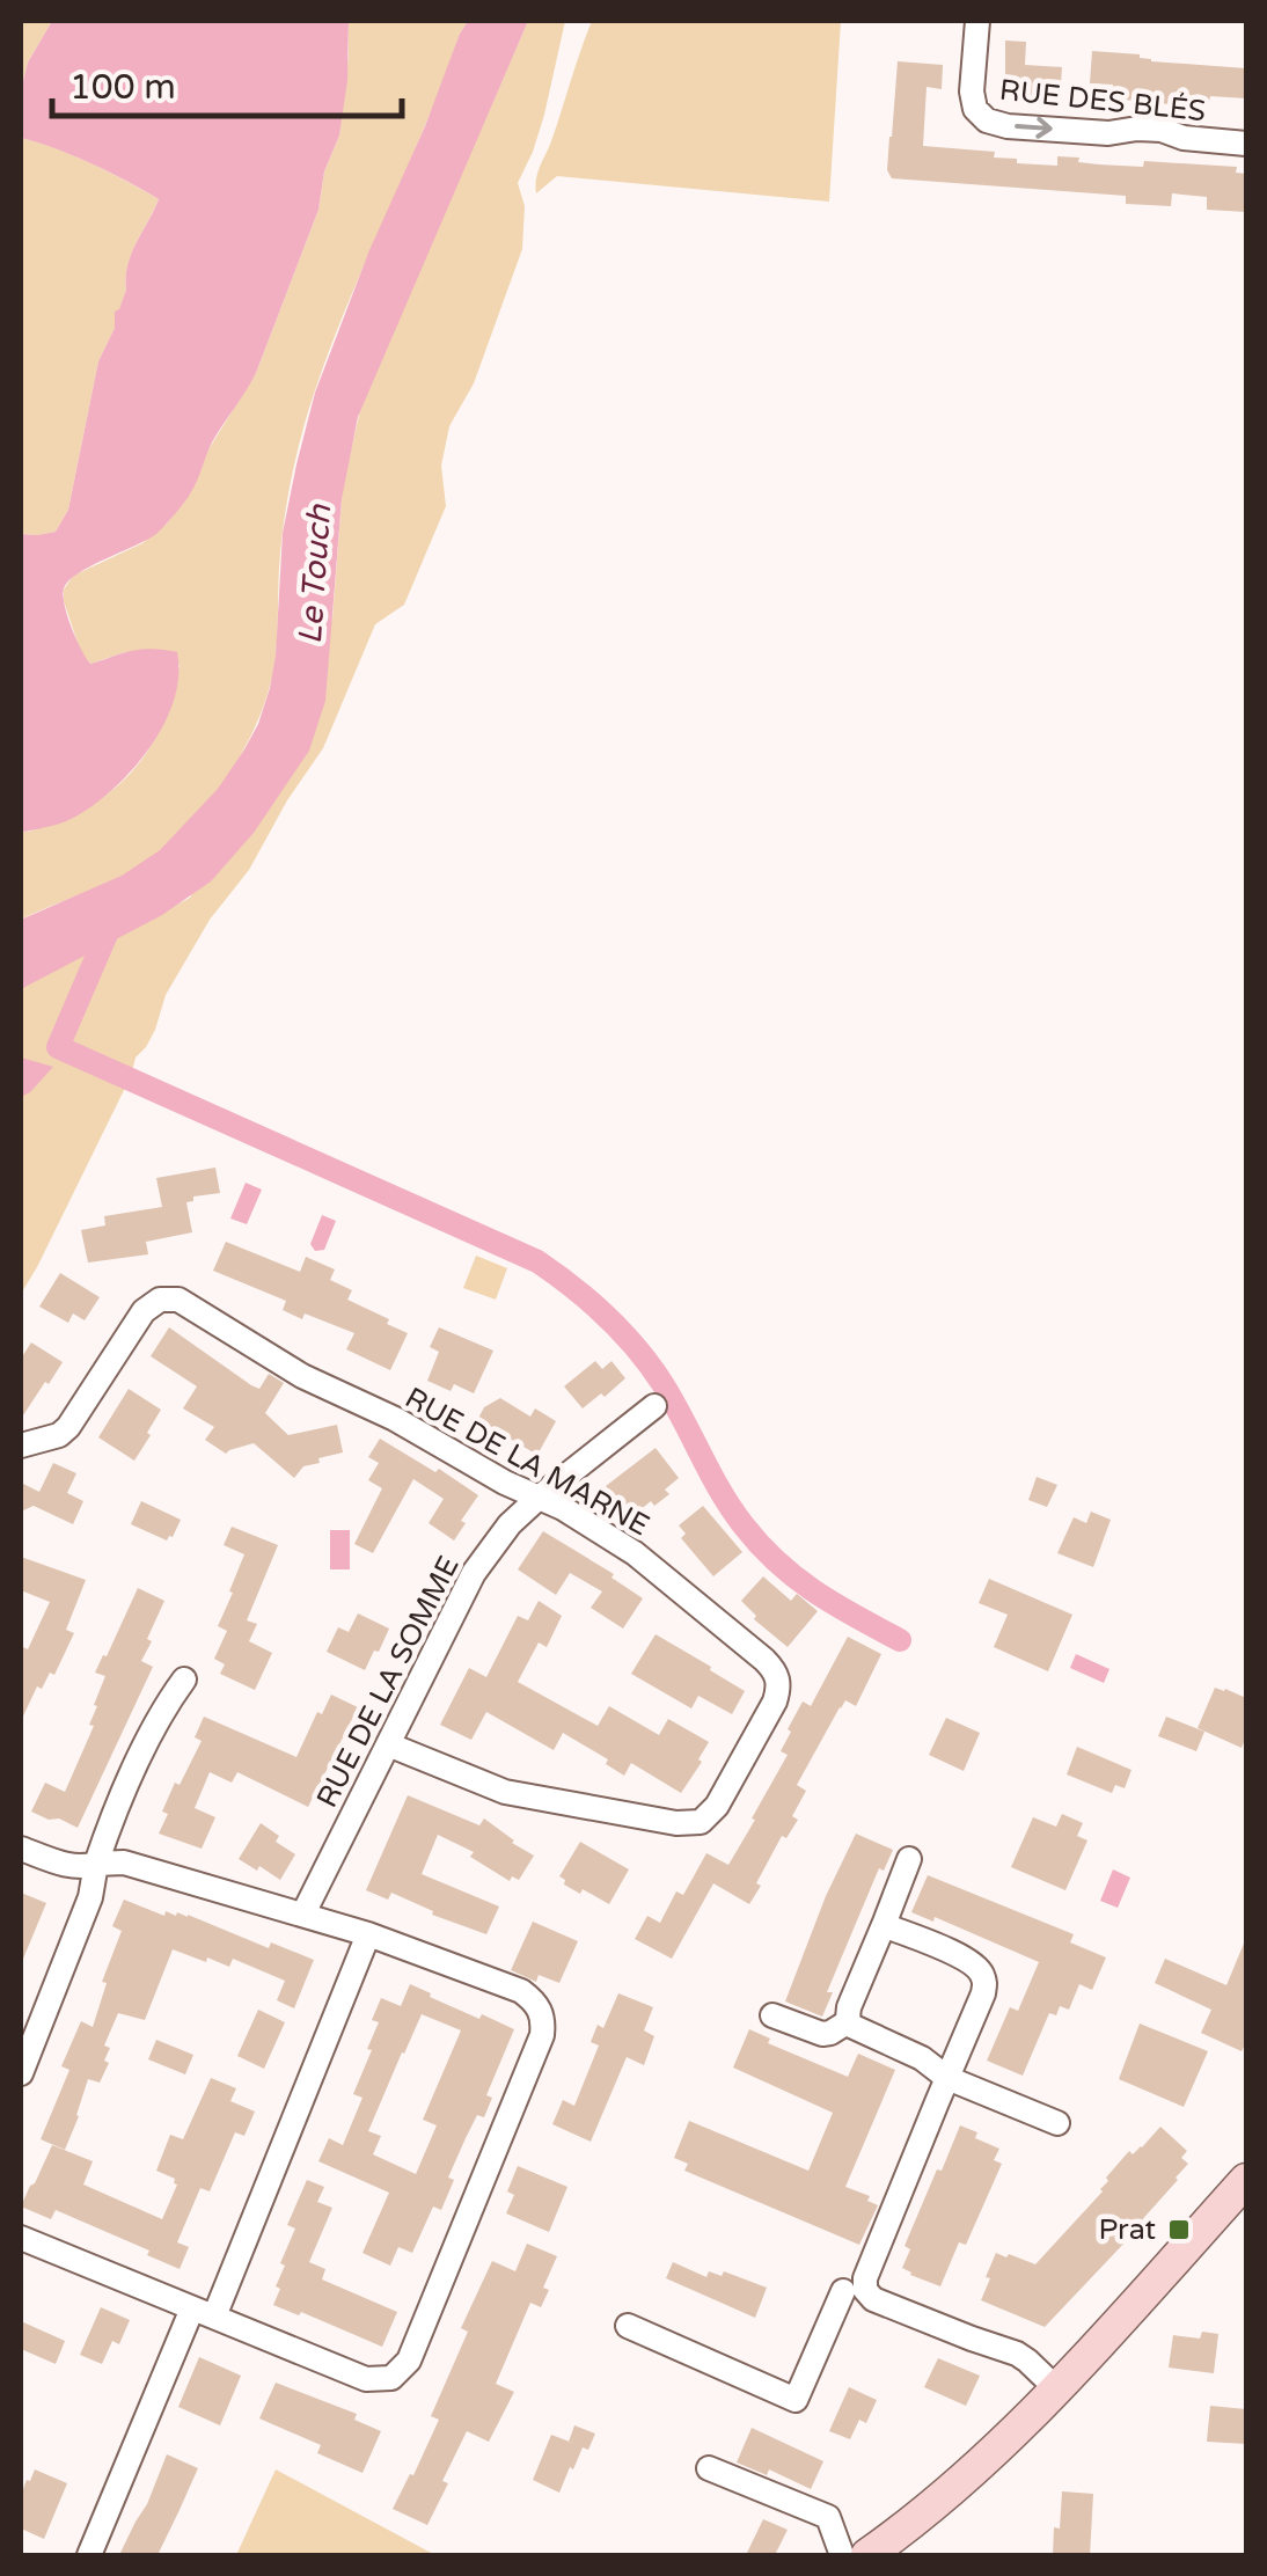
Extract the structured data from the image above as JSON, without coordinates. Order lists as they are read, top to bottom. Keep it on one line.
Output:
{"streets":{"street":["RUE DES BLÉS","RUE DE LA MARNE","RUE DE LA SOMME"]},"crossings":[["RUE DE LA MARNE","RUE DE LA SOMME"]],"one_way":["RUE DES BLÉS"],"water":["Le Touch"],"places":{"transit":["Prat"]},"scale_bar":"100 m"}
